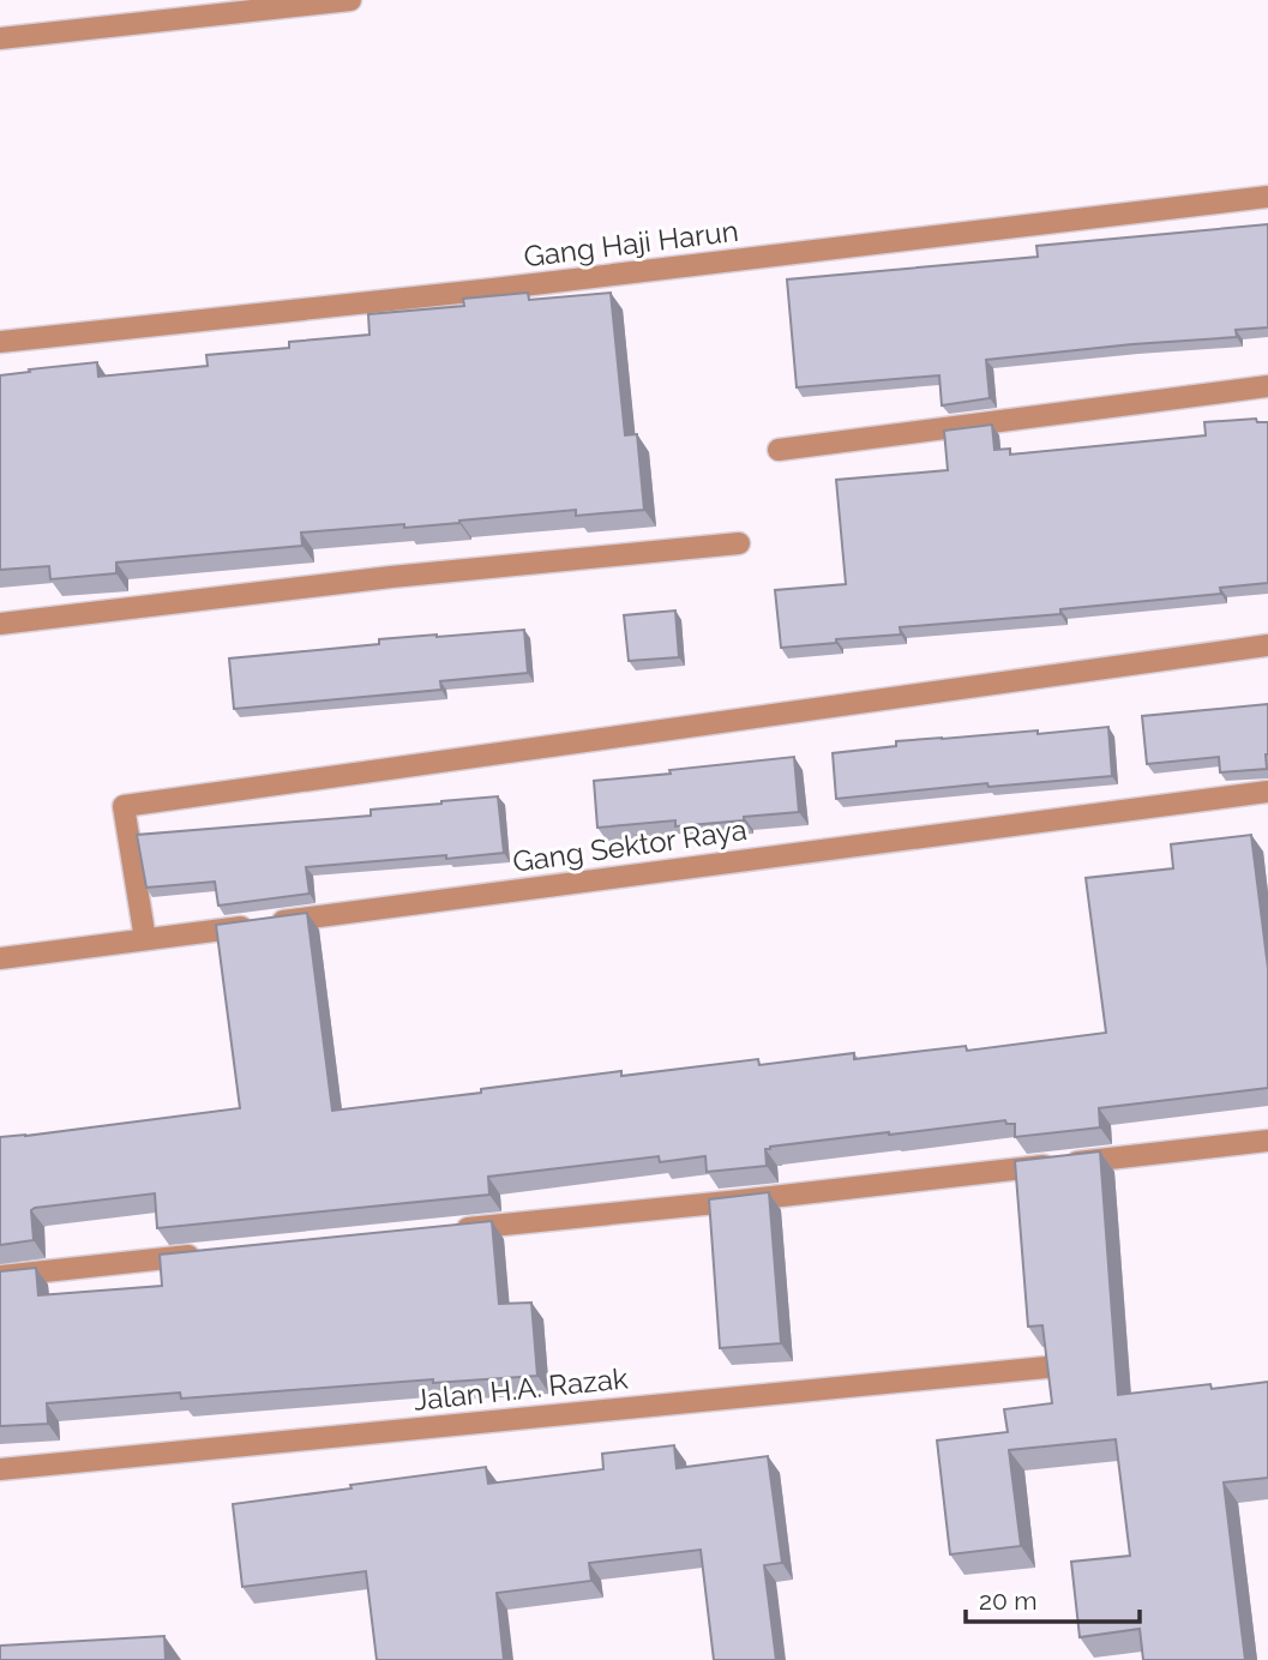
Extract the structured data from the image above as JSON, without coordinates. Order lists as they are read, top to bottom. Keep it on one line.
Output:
{"streets":{"street":["Gang Haji Harun","Gang Sektor Raya","Jalan H.A. Razak"]},"scale_bar":"20 m"}
